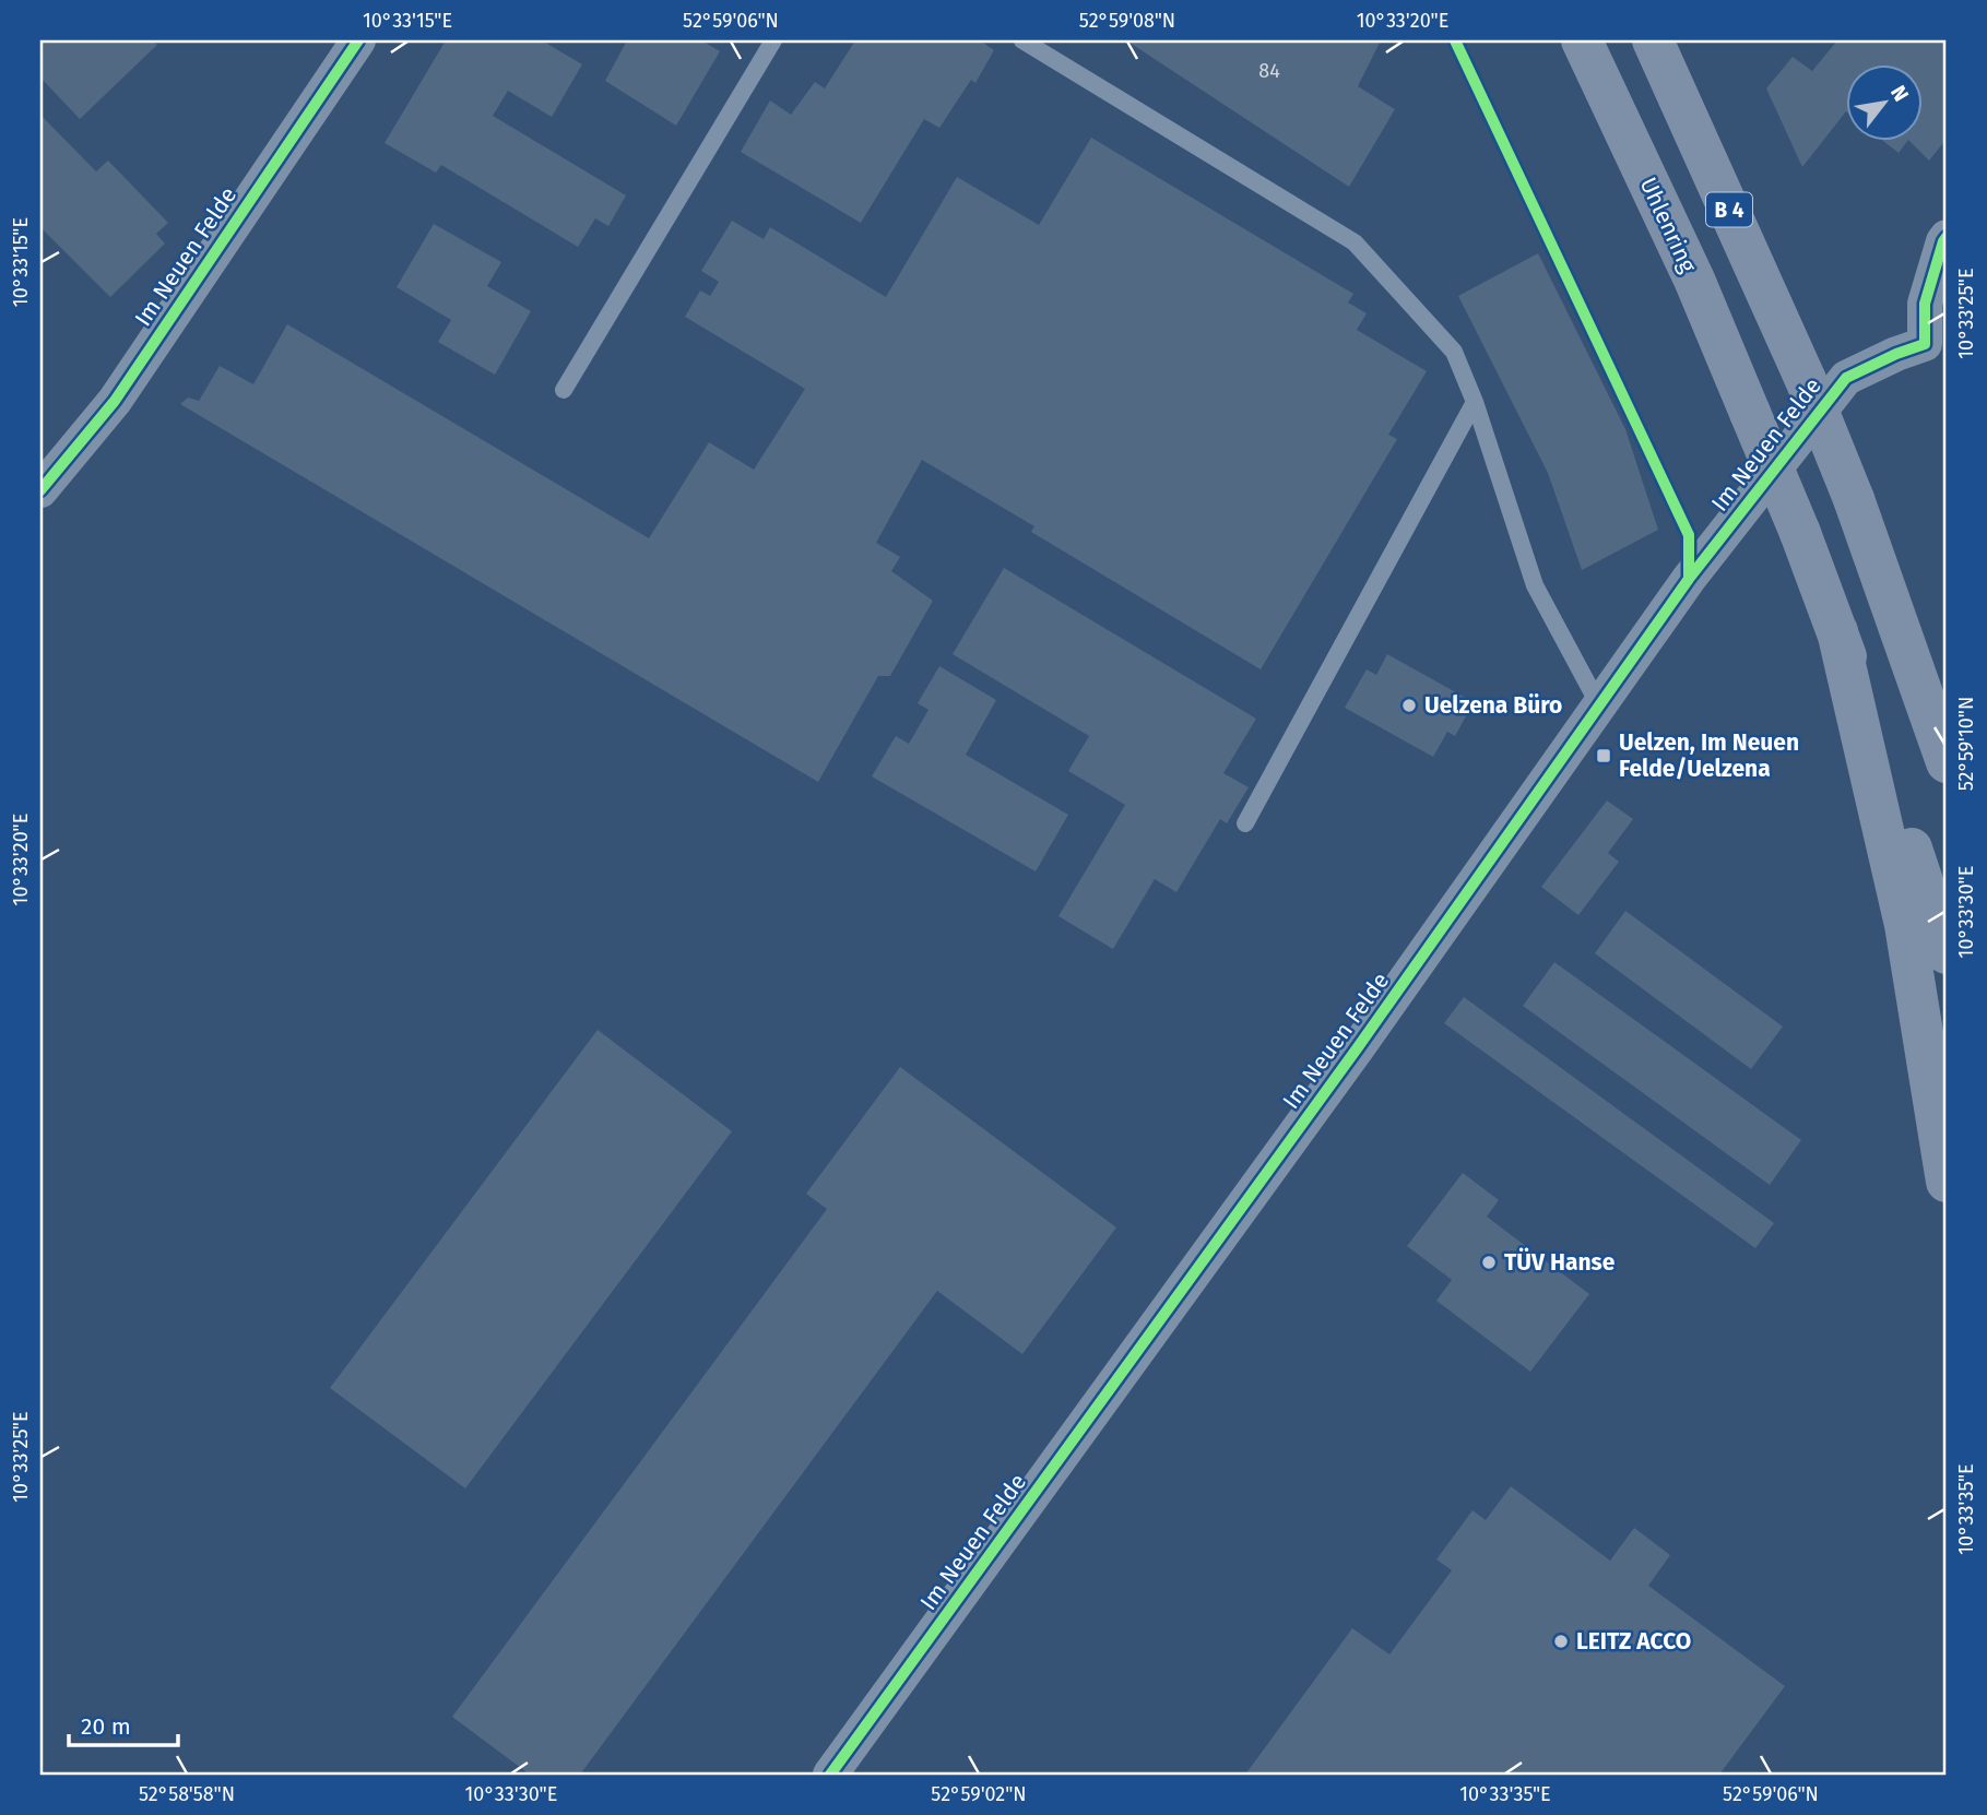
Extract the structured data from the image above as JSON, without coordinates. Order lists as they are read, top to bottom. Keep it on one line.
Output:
{"streets":{"highway":["B 4","Uhlenring"],"street":["Im Neuen Felde"]},"crossings":[["B 4","Uhlenring"]],"places":{"other":["Uelzena Büro","TÜV Hanse","LEITZ ACCO"],"transit":["Uelzen, Im Neuen Felde/Uelzena"]},"house_numbers":["84"],"scale_bar":"20 m","north":"top right","coordinates":["10°33'15\"E","52°59'06\"N","52°59'08\"N","10°33'20\"E","10°33'25\"E","52°59'10\"N","10°33'30\"E","10°33'35\"E","52°58'58\"N","52°59'02\"N"]}
